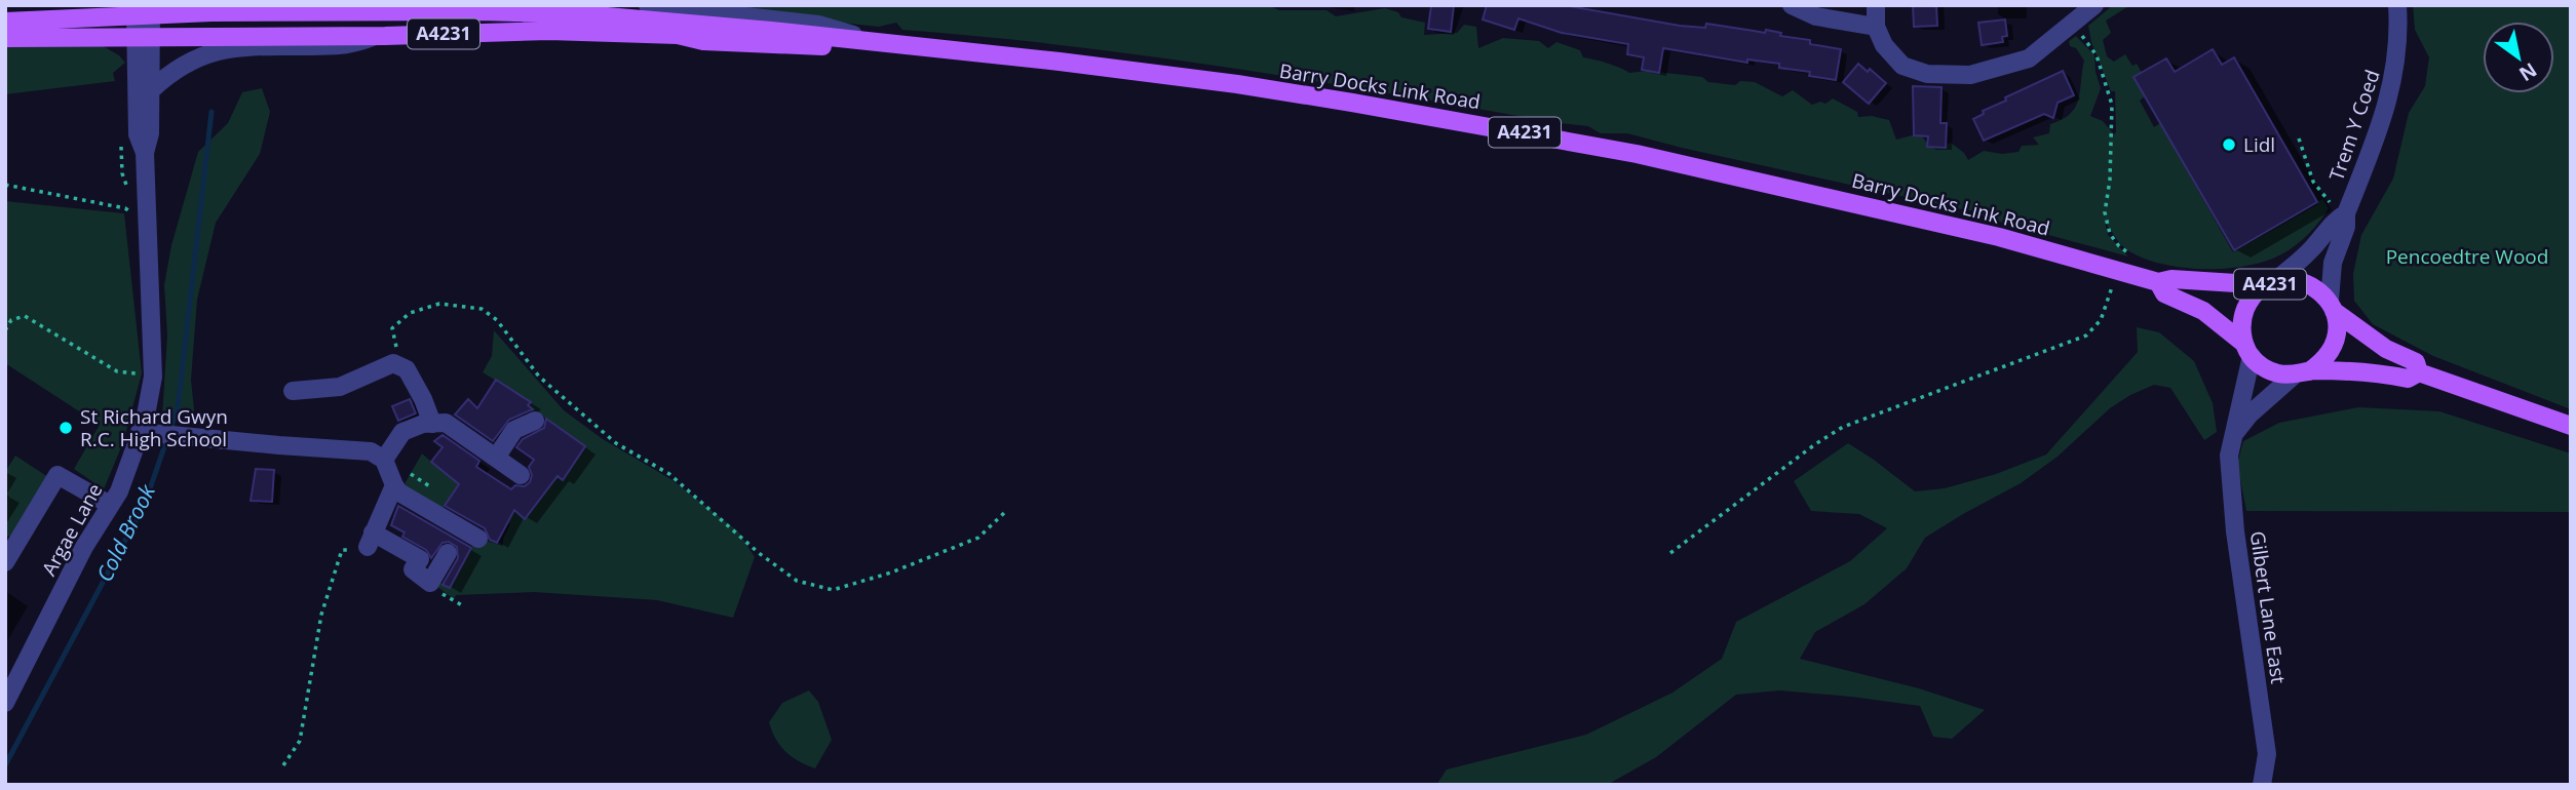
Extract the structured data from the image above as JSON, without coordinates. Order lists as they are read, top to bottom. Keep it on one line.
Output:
{"streets":{"main road":["A4231","Barry Docks Link Road"],"street":["Trem Y Coed","Argae Lane","Gilbert Lane East"]},"crossings":[["A4231","Barry Docks Link Road"],["A4231","Trem Y Coed"],["A4231","Gilbert Lane East"],["Barry Docks Link Road","Trem Y Coed"],["Barry Docks Link Road","Argae Lane"],["Barry Docks Link Road","Gilbert Lane East"],["Trem Y Coed","Gilbert Lane East"]],"water":["Cold Brook"],"parks":["Pencoedtre Wood"],"places":["Lidl","St Richard Gwyn R.C. High School"],"north":"bottom right"}
